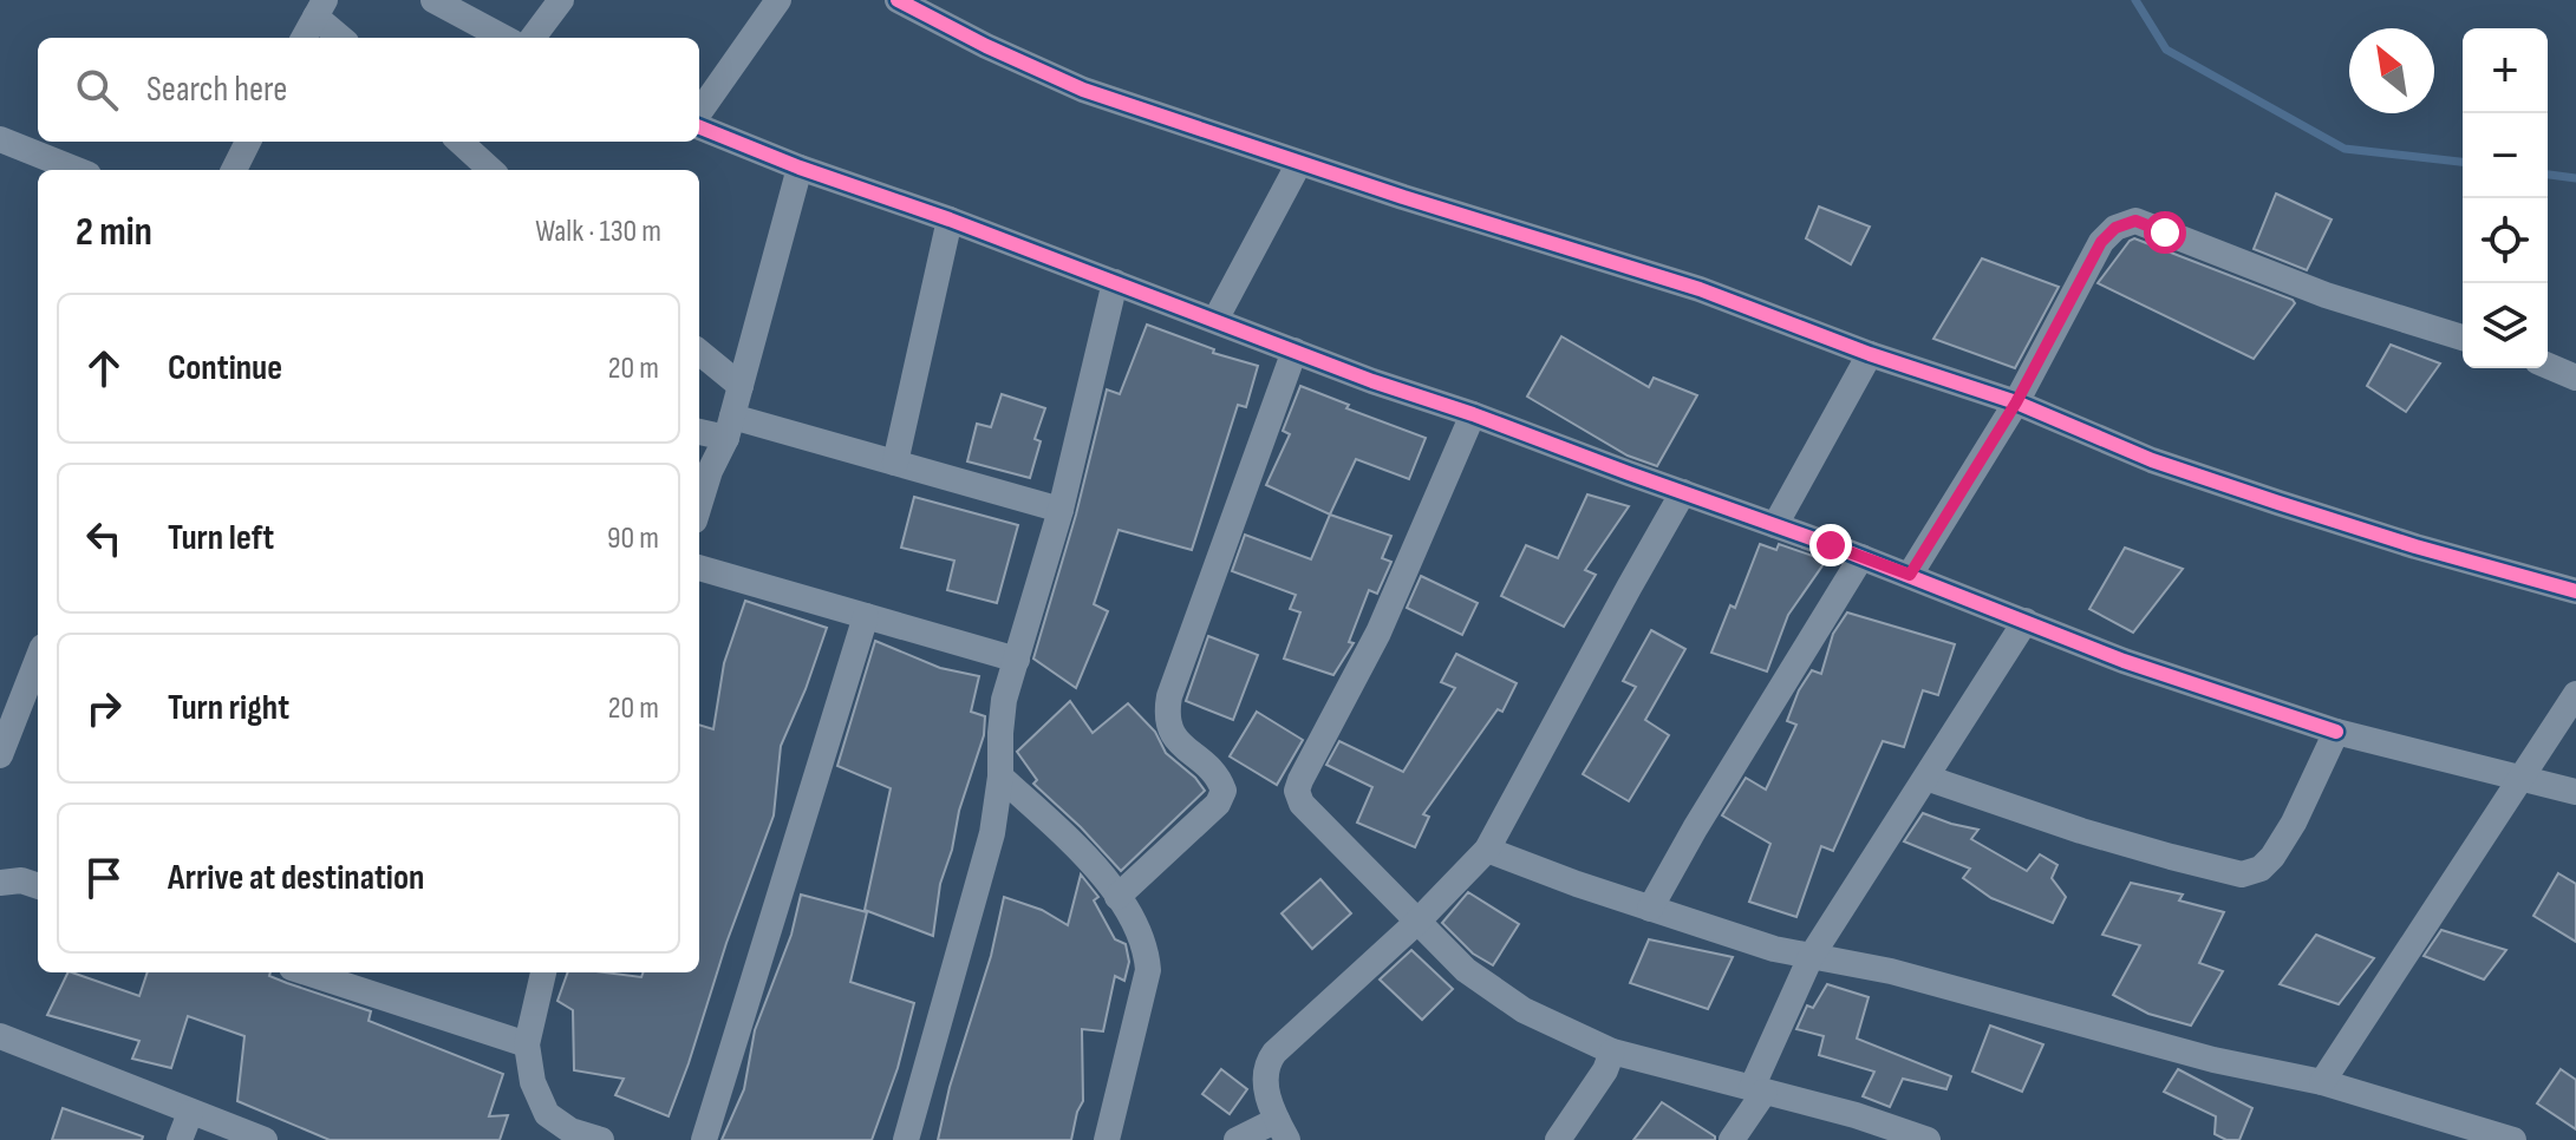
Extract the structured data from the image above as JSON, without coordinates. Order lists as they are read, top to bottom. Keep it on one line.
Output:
{"north":"top left","page":{"map_buttons":["+","−"],"search":"Search here","heading":["2 min","Walk · 130 m"],"list":[["Continue","20 m"],["Turn left","90 m"],["Turn right","20 m"],"Arrive at destination"]}}
